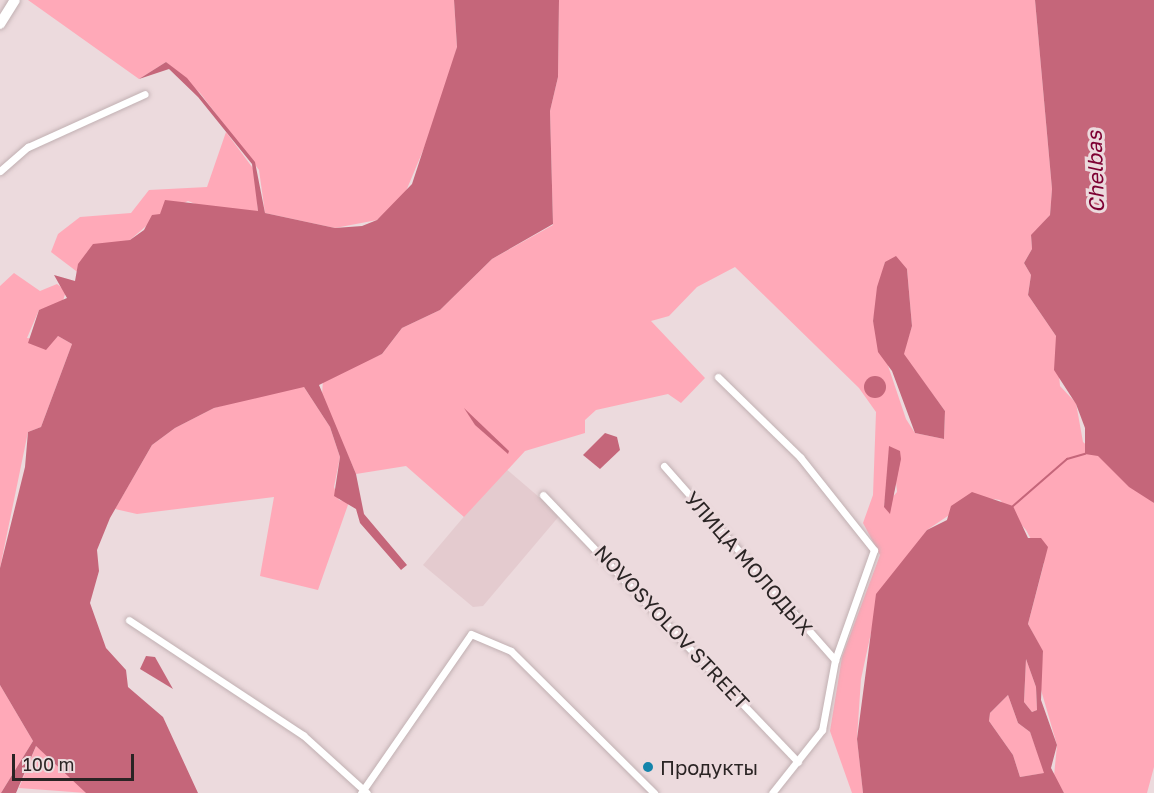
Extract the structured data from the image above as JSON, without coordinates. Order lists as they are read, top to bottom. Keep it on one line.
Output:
{"streets":{"street":["УЛИЦА МОЛОДЫХ","NOVOSYOLOV STREET"]},"water":["Chelbas"],"places":["Продукты"],"scale_bar":"100 m"}
